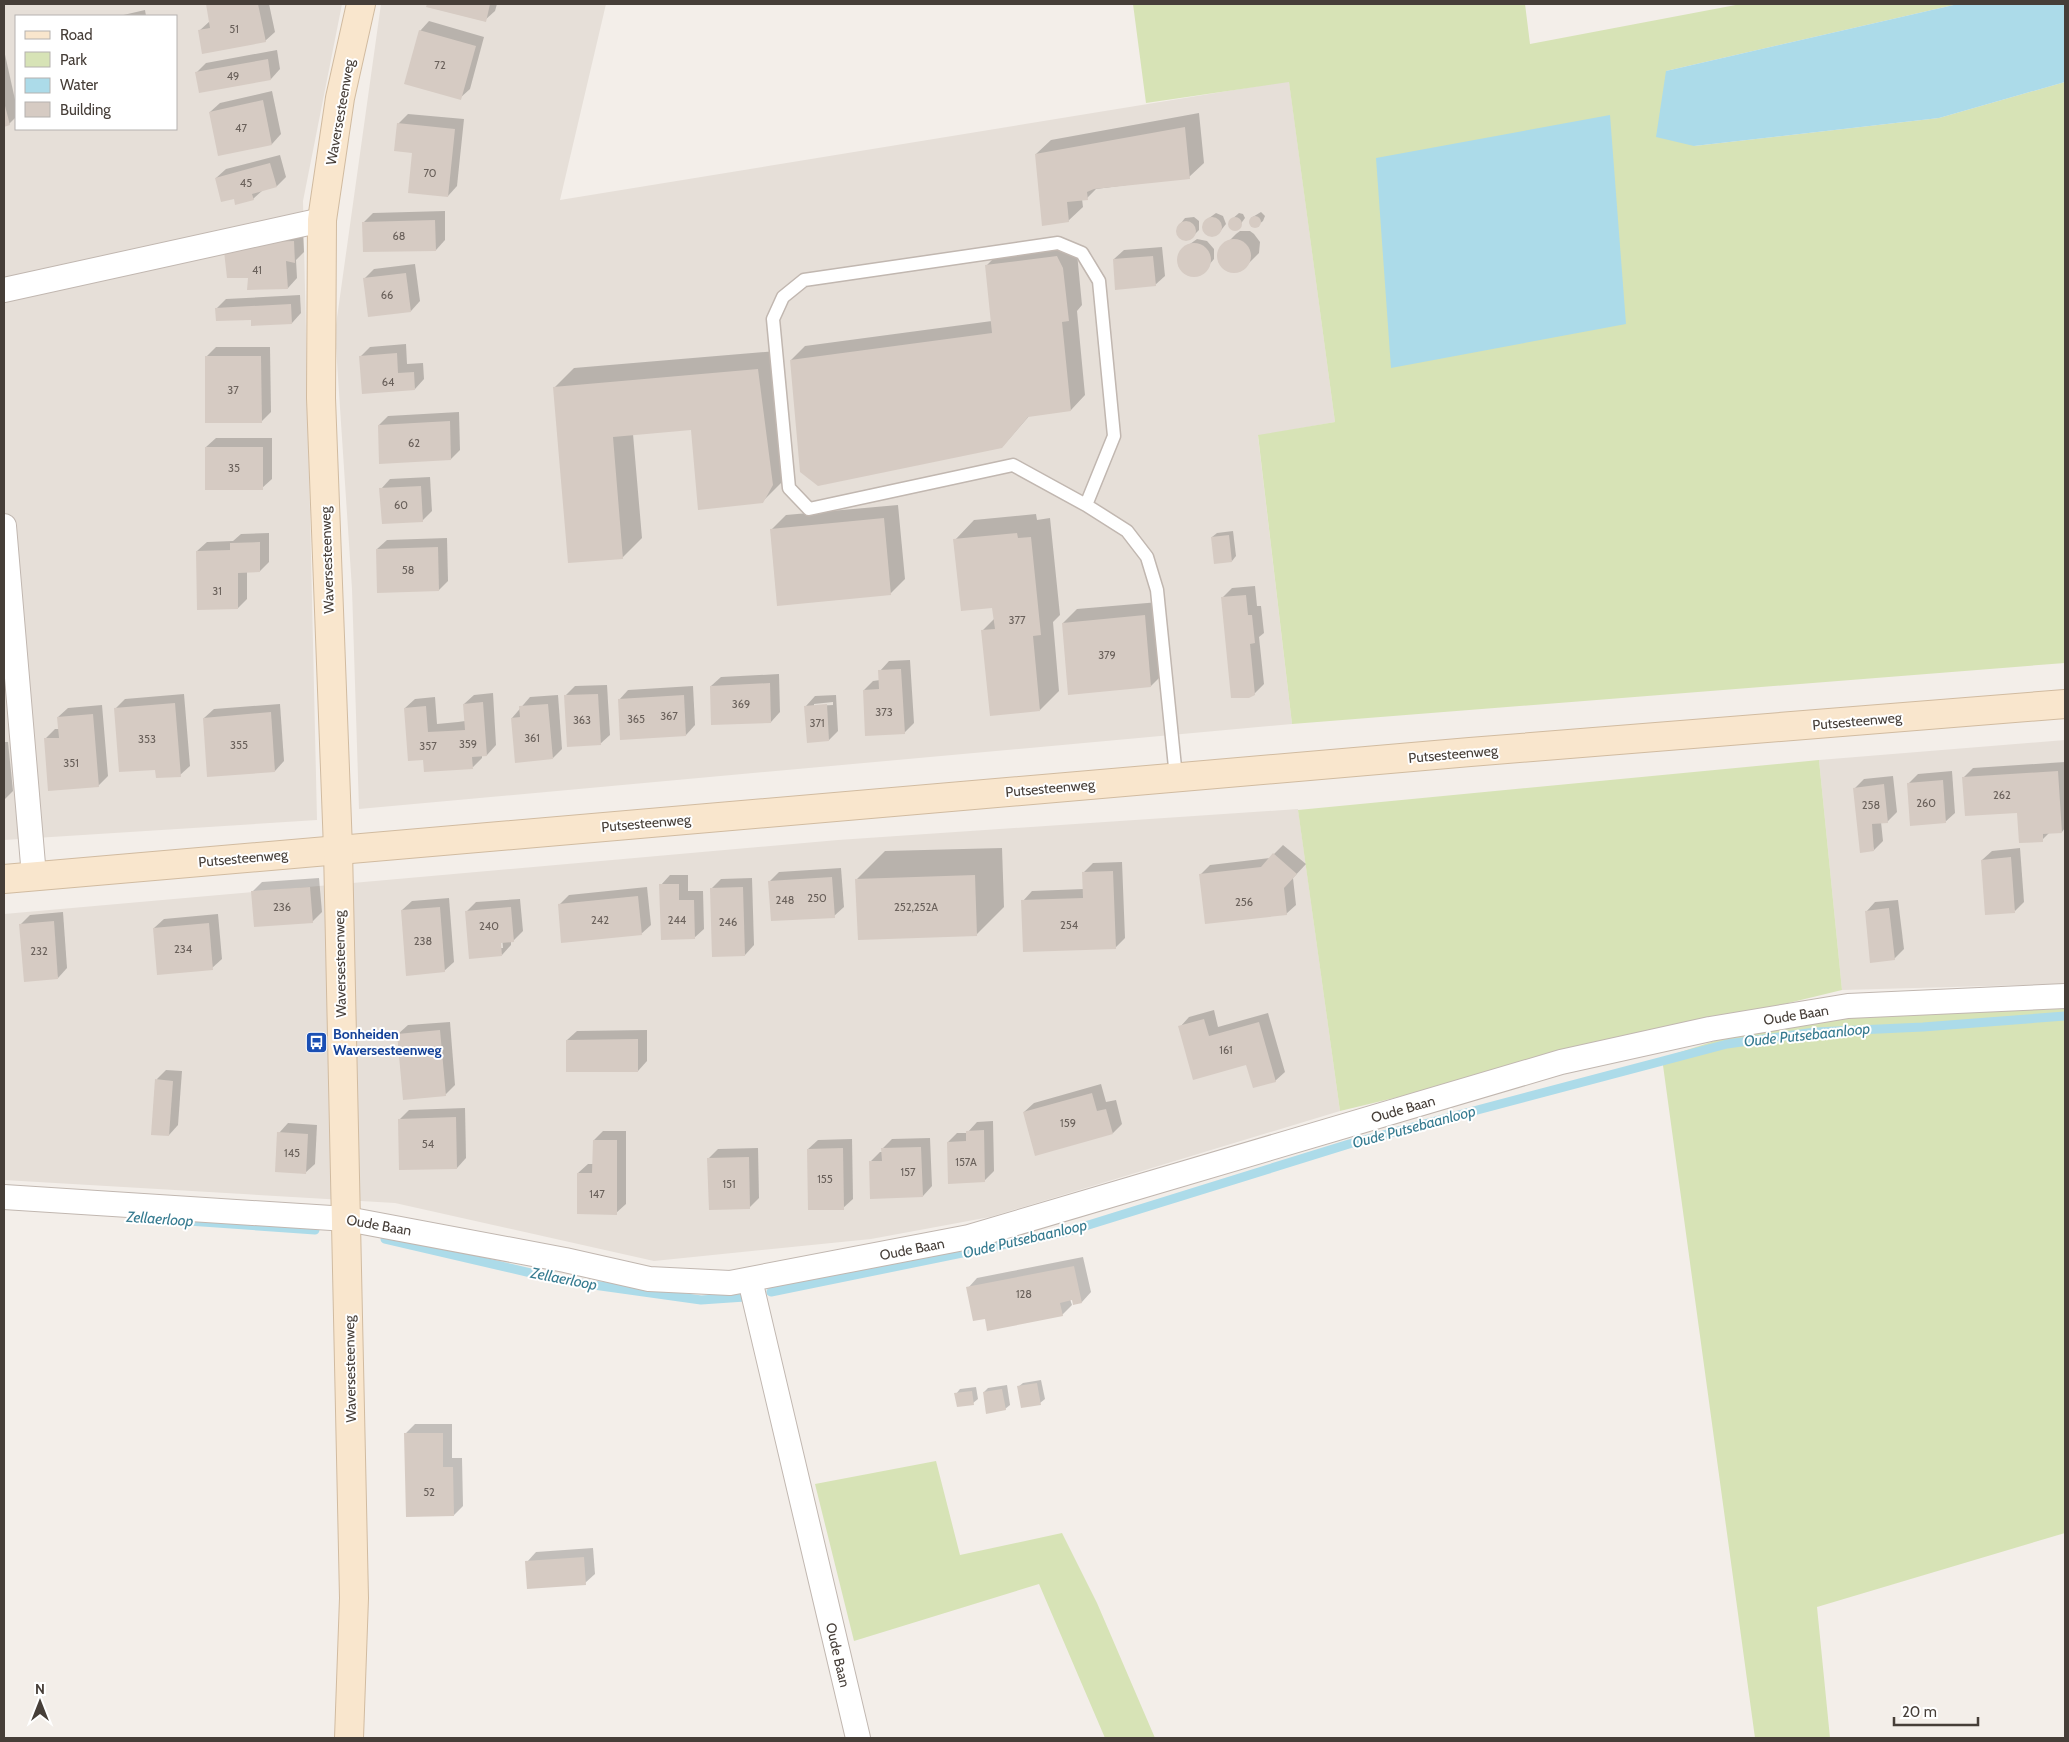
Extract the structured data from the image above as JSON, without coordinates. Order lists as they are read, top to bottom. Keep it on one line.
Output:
{"streets":{"main road":["Waversesteenweg","Putsesteenweg"],"street":["Oude Baan"]},"crossings":[["Waversesteenweg","Putsesteenweg"],["Waversesteenweg","Oude Baan"]],"water":["Oude Putsebaanloop","Zellaerloop"],"places":{"bus stop":["Bonheiden Waversesteenweg"]},"house_numbers":["51","72","49","47","70","45","68","41","66","64","37","62","35","60","58","31","377","379","369","373","367","365","363","371","361","353","359","355","357","351","262","260","258","250","248","256","236","252,252A","242","244","246","254","240","238","234","232","161","159","54","145","157A","157","155","151","147","128","52"],"legend":["Road","Park","Water","Building"],"scale_bar":"20 m","north":"top"}
